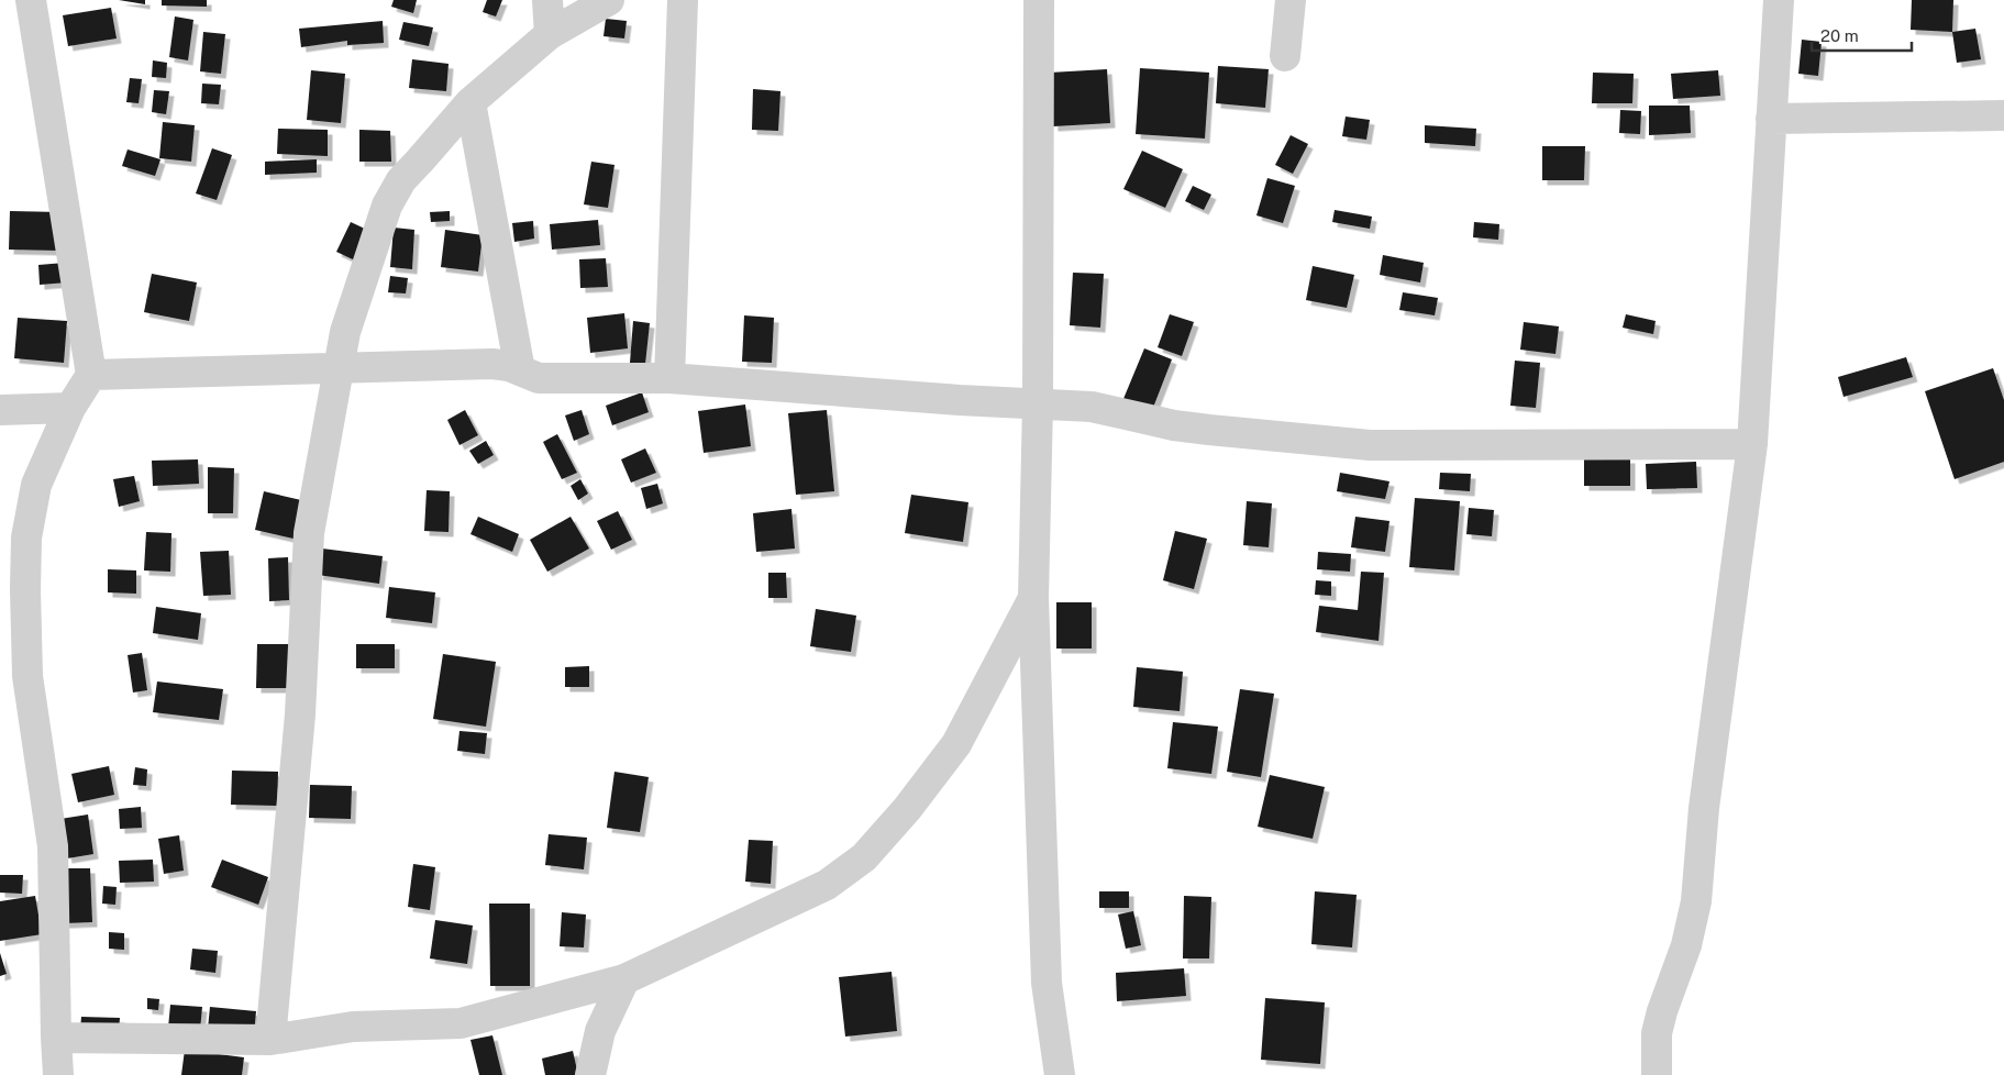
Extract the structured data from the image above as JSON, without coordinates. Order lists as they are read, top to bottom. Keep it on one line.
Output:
{"scale_bar":"20 m"}
